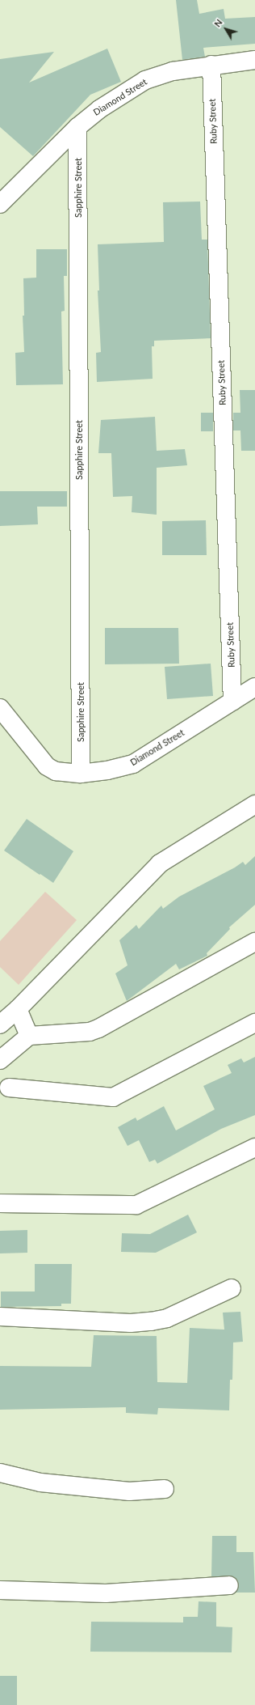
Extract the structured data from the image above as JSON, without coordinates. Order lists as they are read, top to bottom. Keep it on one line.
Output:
{"streets":{"street":["Diamond Street","Ruby Street","Sapphire Street"]},"crossings":[["Diamond Street","Ruby Street"],["Diamond Street","Sapphire Street"]],"north":"top left"}
